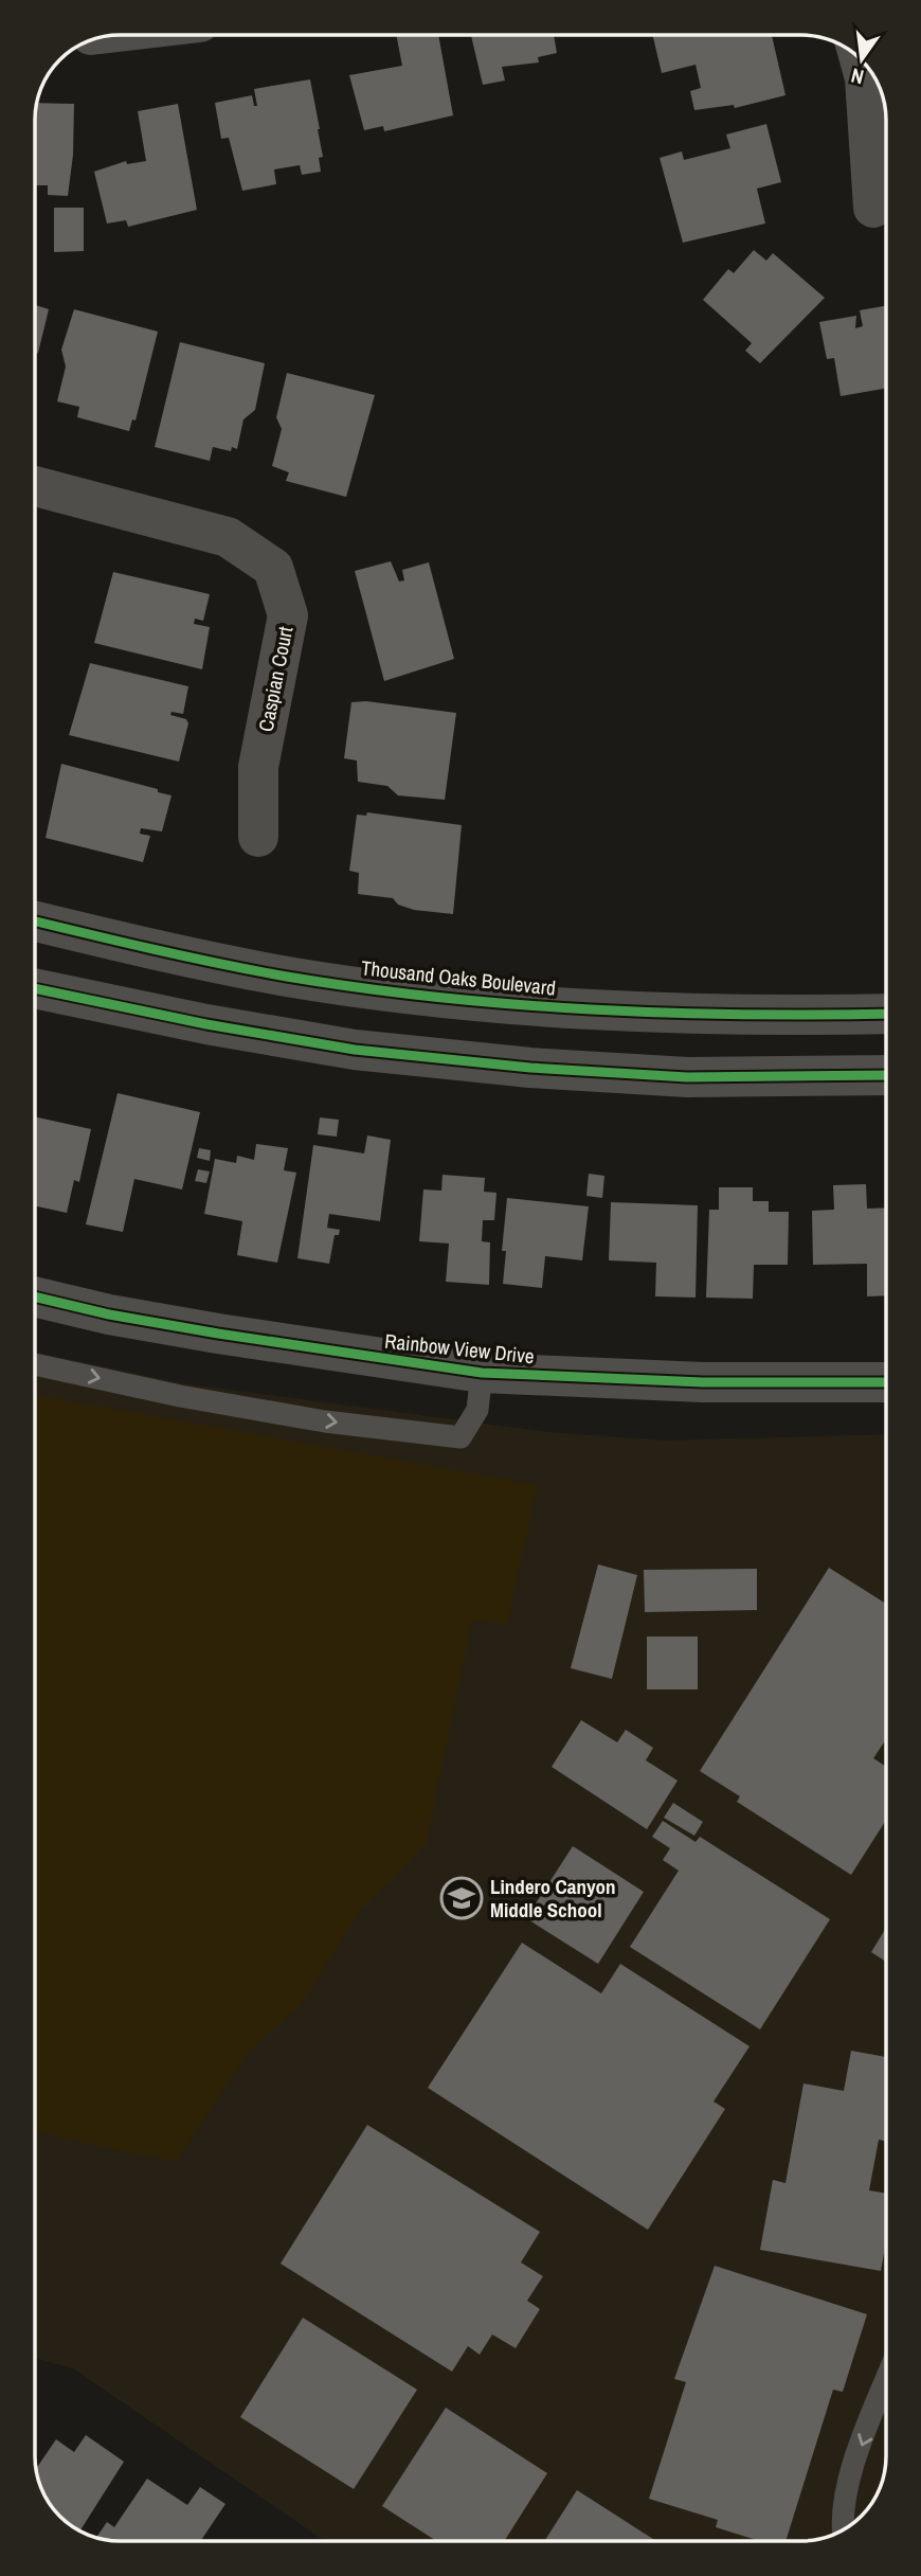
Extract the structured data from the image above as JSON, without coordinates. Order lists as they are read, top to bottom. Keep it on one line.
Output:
{"streets":{"main road":["Caspian Court","Thousand Oaks Boulevard","Rainbow View Drive"]},"places":{"school or university":["Lindero Canyon Middle School"]},"north":"bottom"}
